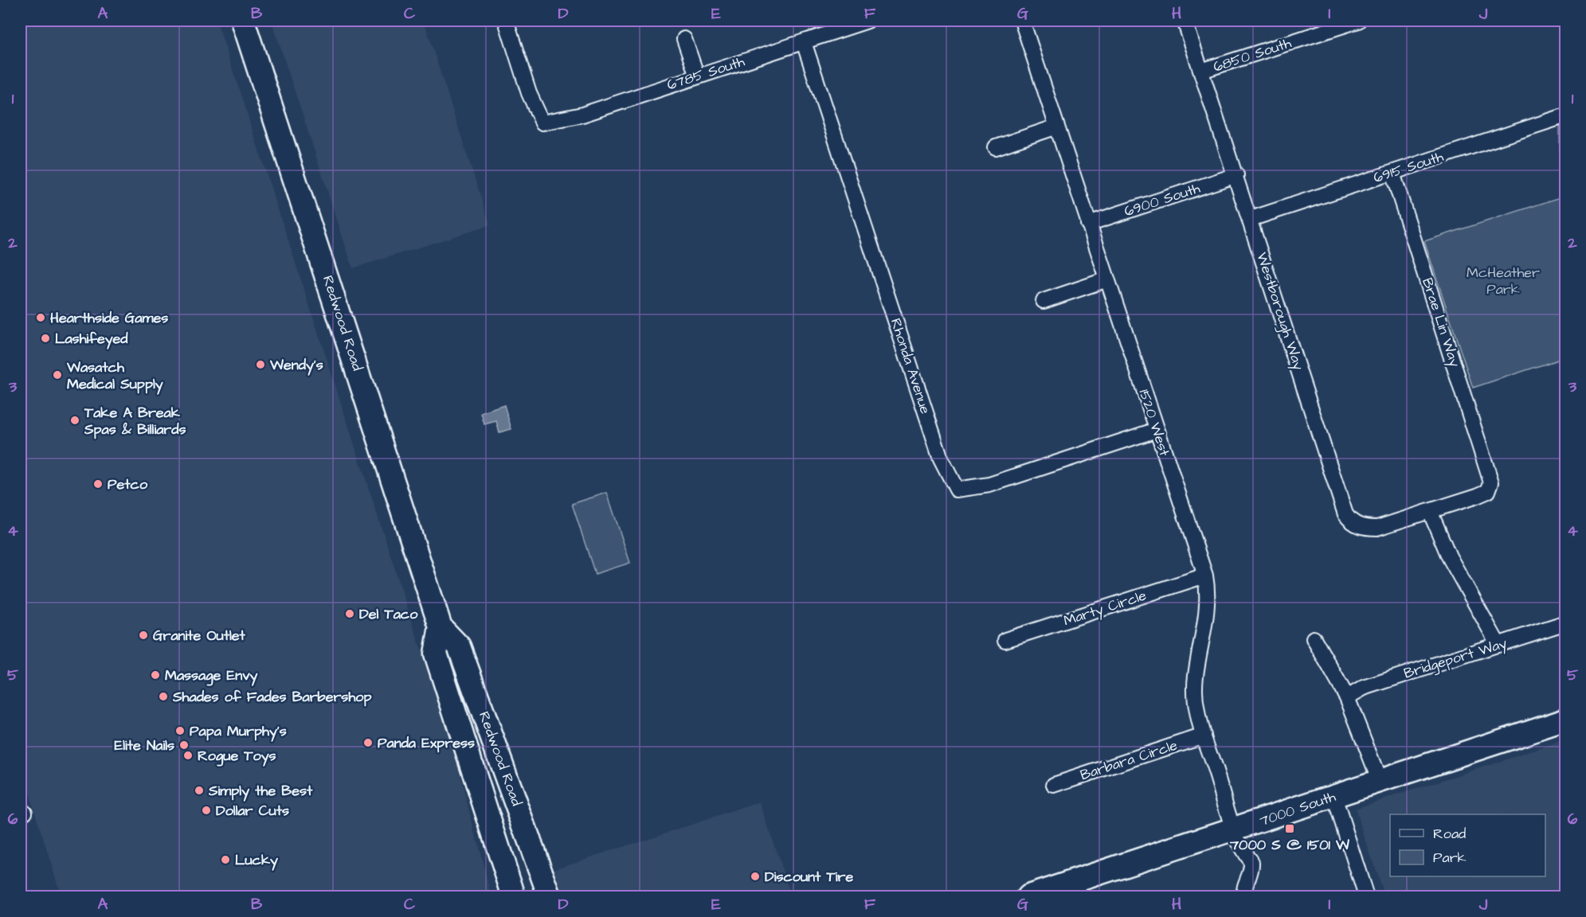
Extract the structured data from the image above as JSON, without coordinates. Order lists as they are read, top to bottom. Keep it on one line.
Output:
{"streets":{"main road":["Redwood Road","7000 South"],"street":["6850 South","6785 South","6915 South","6900 South","Westborough Way","Brae Lin Way","Rhonda Avenue","1520 West","Marty Circle","Bridgeport Way","Barbara Circle"]},"crossings":[["6850 South","Westborough Way"],["6785 South","Rhonda Avenue"],["6915 South","Westborough Way"],["6915 South","Brae Lin Way"],["6900 South","Westborough Way"],["6900 South","1520 West"],["Westborough Way","Brae Lin Way"],["Rhonda Avenue","1520 West"],["1520 West","Marty Circle"],["1520 West","Barbara Circle"],["1520 West","7000 South"]],"parks":["McHeather Park"],"places":{"other":["Hearthside Games","Lashifeyed","Wendy's","Wasatch Medical Supply","Take A Break Spas & Billiards","Petco","Del Taco","Granite Outlet","Massage Envy","Shades of Fades Barbershop","Papa Murphy's","Panda Express","Elite Nails","Rogue Toys","Simply the Best","Dollar Cuts","Lucky","Discount Tire"],"transit":["7000 S @ 1501 W"]},"legend":["Road","Park"],"grid":{"columns":["A","B","C","D","E","F","G","H","I","J"],"rows":["1","2","3","4","5","6"]}}
